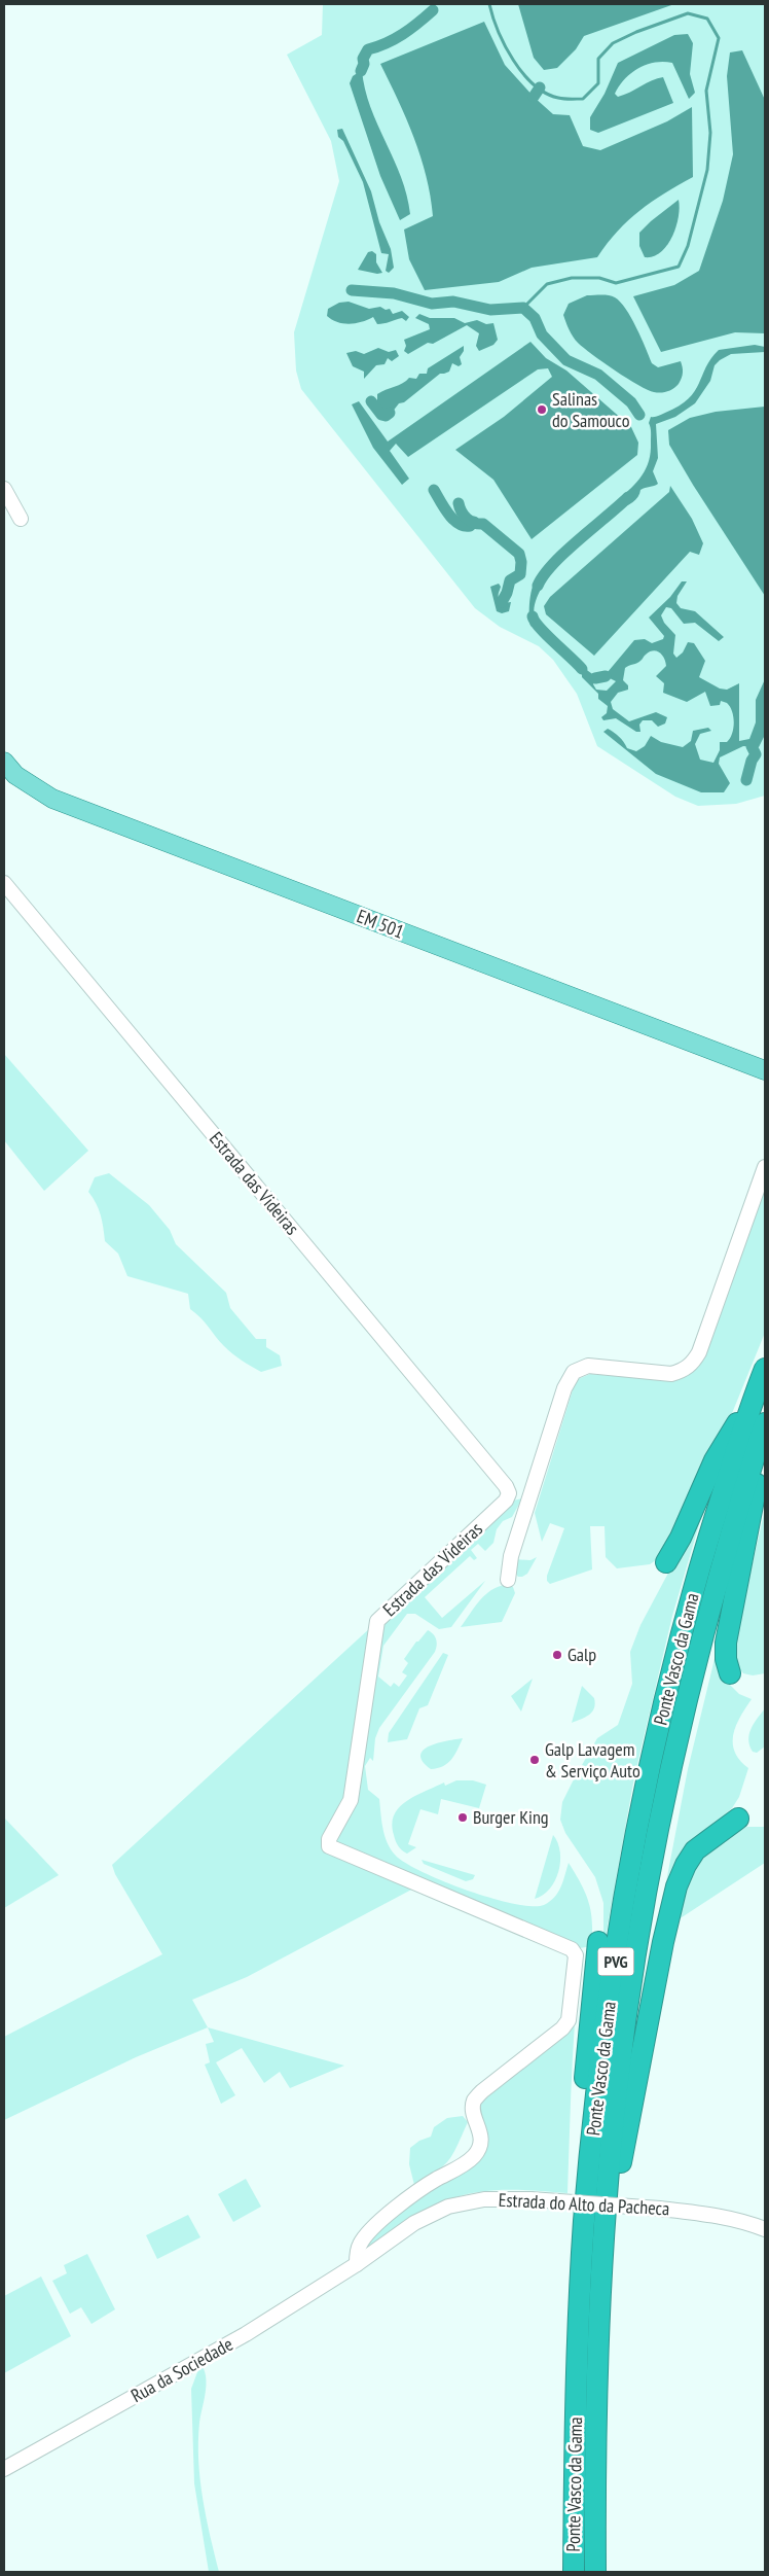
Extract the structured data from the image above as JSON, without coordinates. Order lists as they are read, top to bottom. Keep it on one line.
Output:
{"streets":{"highway":["Ponte Vasco da Gama","PVG"],"main road":["EM 501"],"street":["Estrada das Videiras","Estrada do Alto da Pacheca","Rua da Sociedade"]},"crossings":[["Estrada das Videiras","Estrada do Alto da Pacheca"],["Estrada das Videiras","Rua da Sociedade"],["Estrada do Alto da Pacheca","Rua da Sociedade"]],"places":["Salinas do Samouco","Galp","Galp Lavagem & Serviço Auto","Burger King"]}
